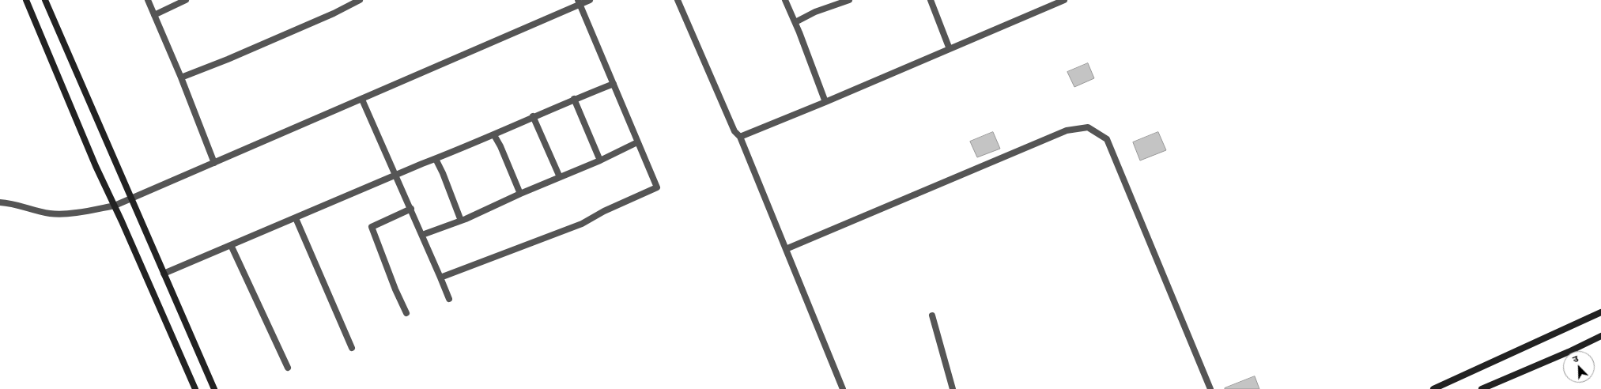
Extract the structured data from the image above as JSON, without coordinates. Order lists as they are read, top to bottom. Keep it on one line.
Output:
{"north":"top left"}
